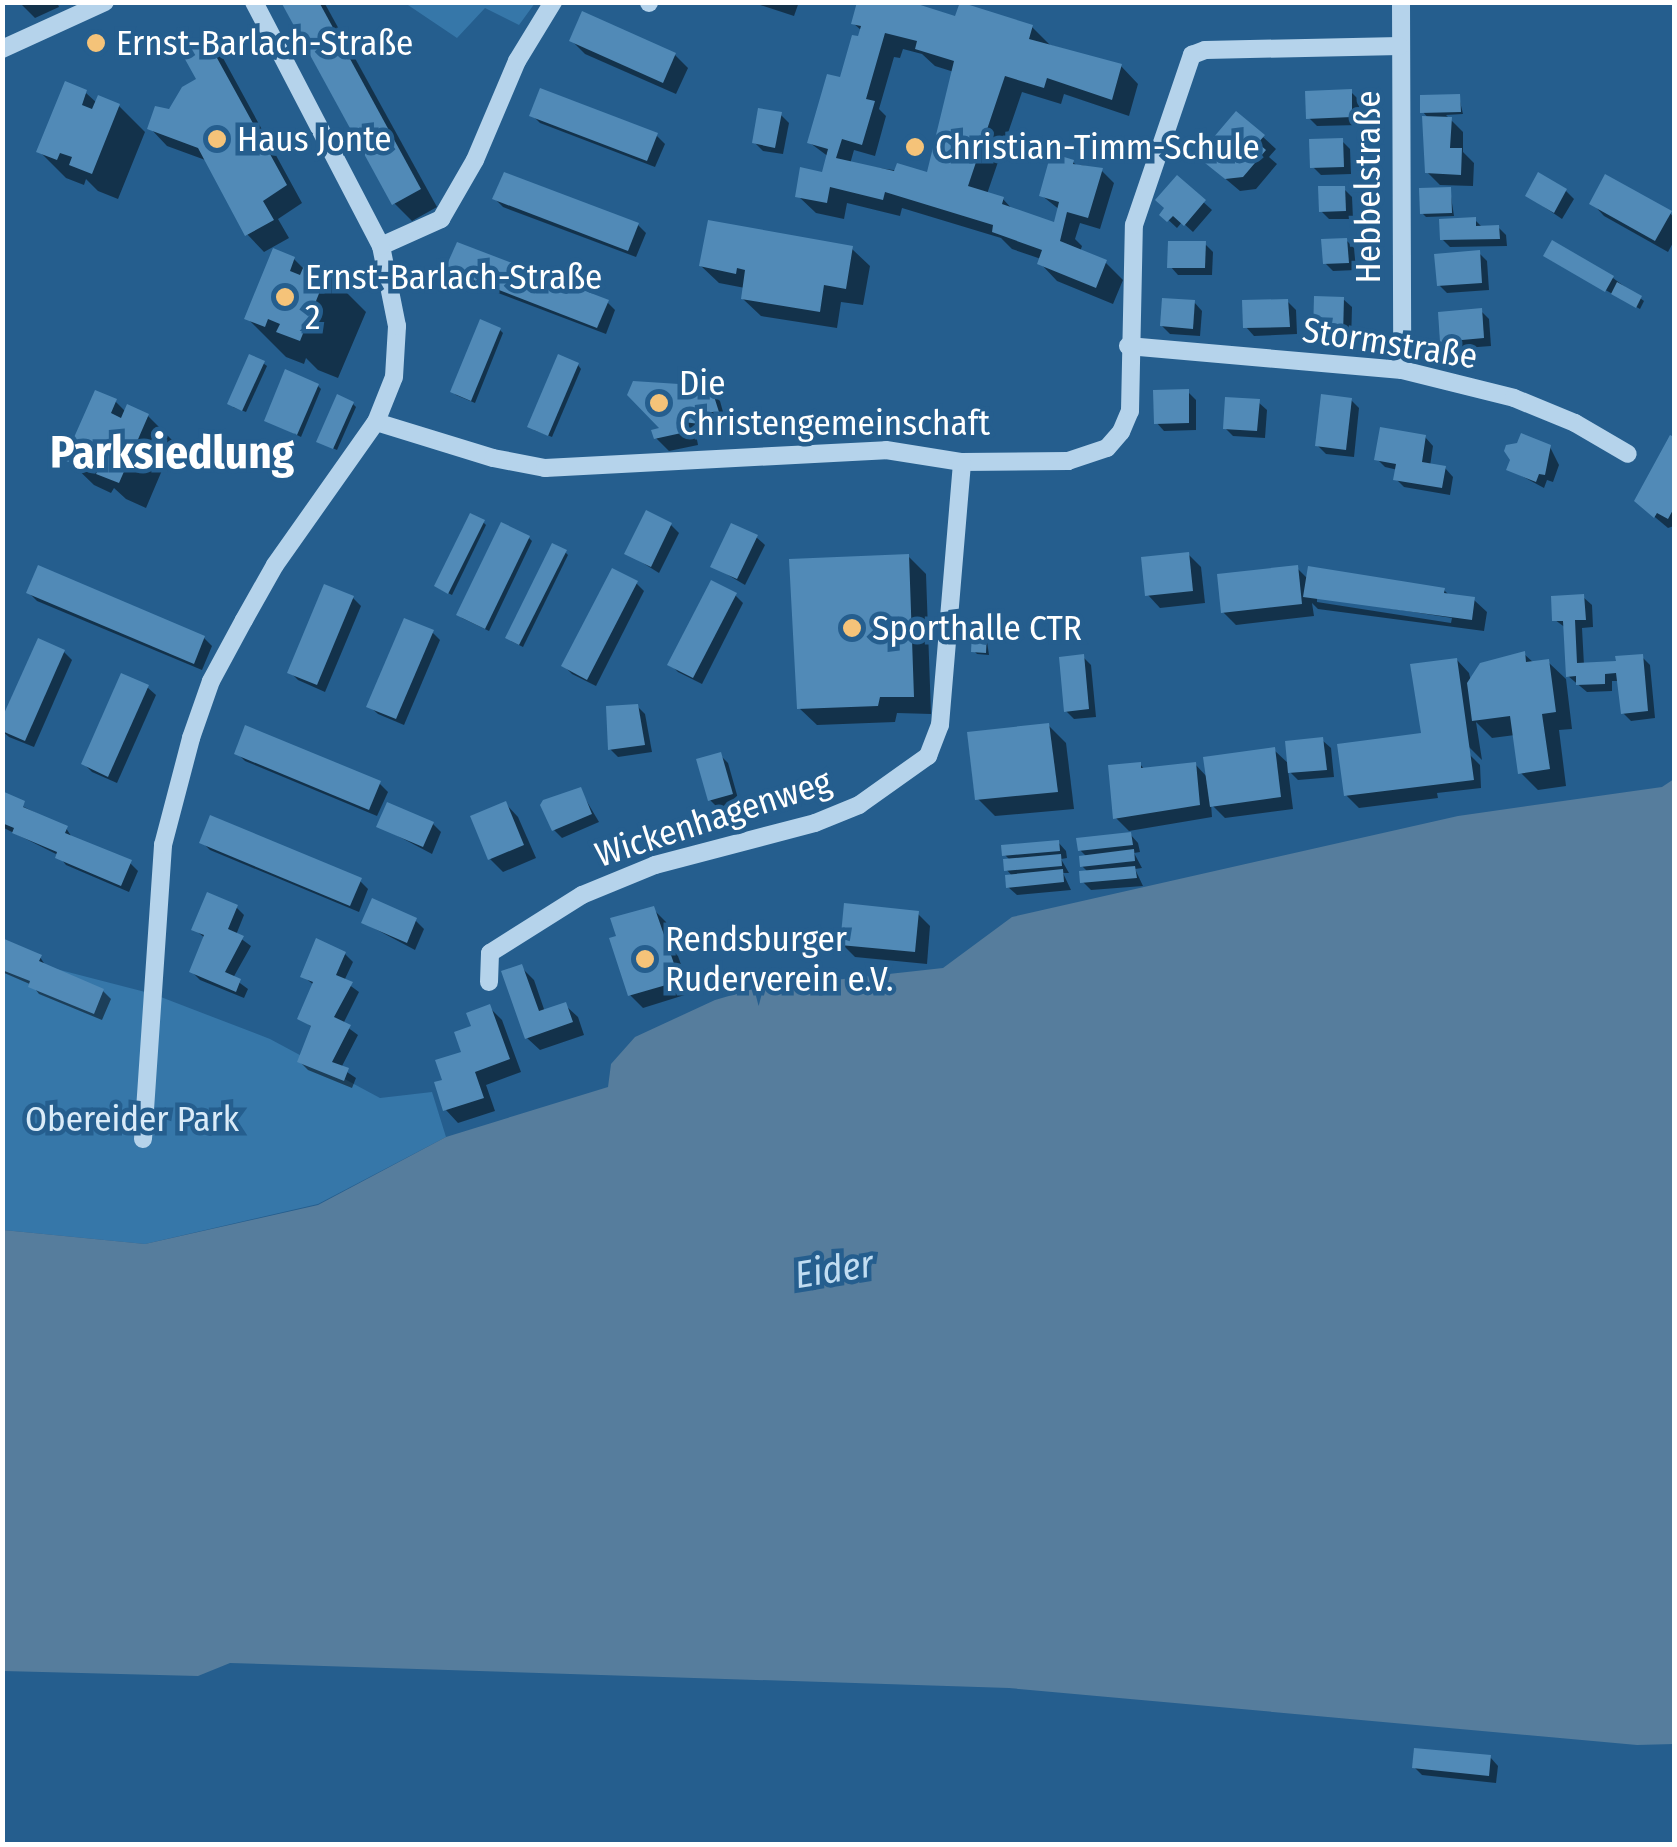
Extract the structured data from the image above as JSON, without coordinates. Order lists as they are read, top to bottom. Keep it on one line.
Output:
{"streets":{"street":["Hebbelstraße","Stormstraße","Wickenhagenweg"]},"crossings":[["Hebbelstraße","Stormstraße"]],"districts":["Parksiedlung"],"water":["Eider"],"parks":["Obereider Park"],"places":["Ernst-Barlach-Straße","Haus Jonte","Christian-Timm-Schule","Ernst-Barlach-Straße 2","Die Christengemeinschaft","Sporthalle CTR","Rendsburger Ruderverein e.V."]}
